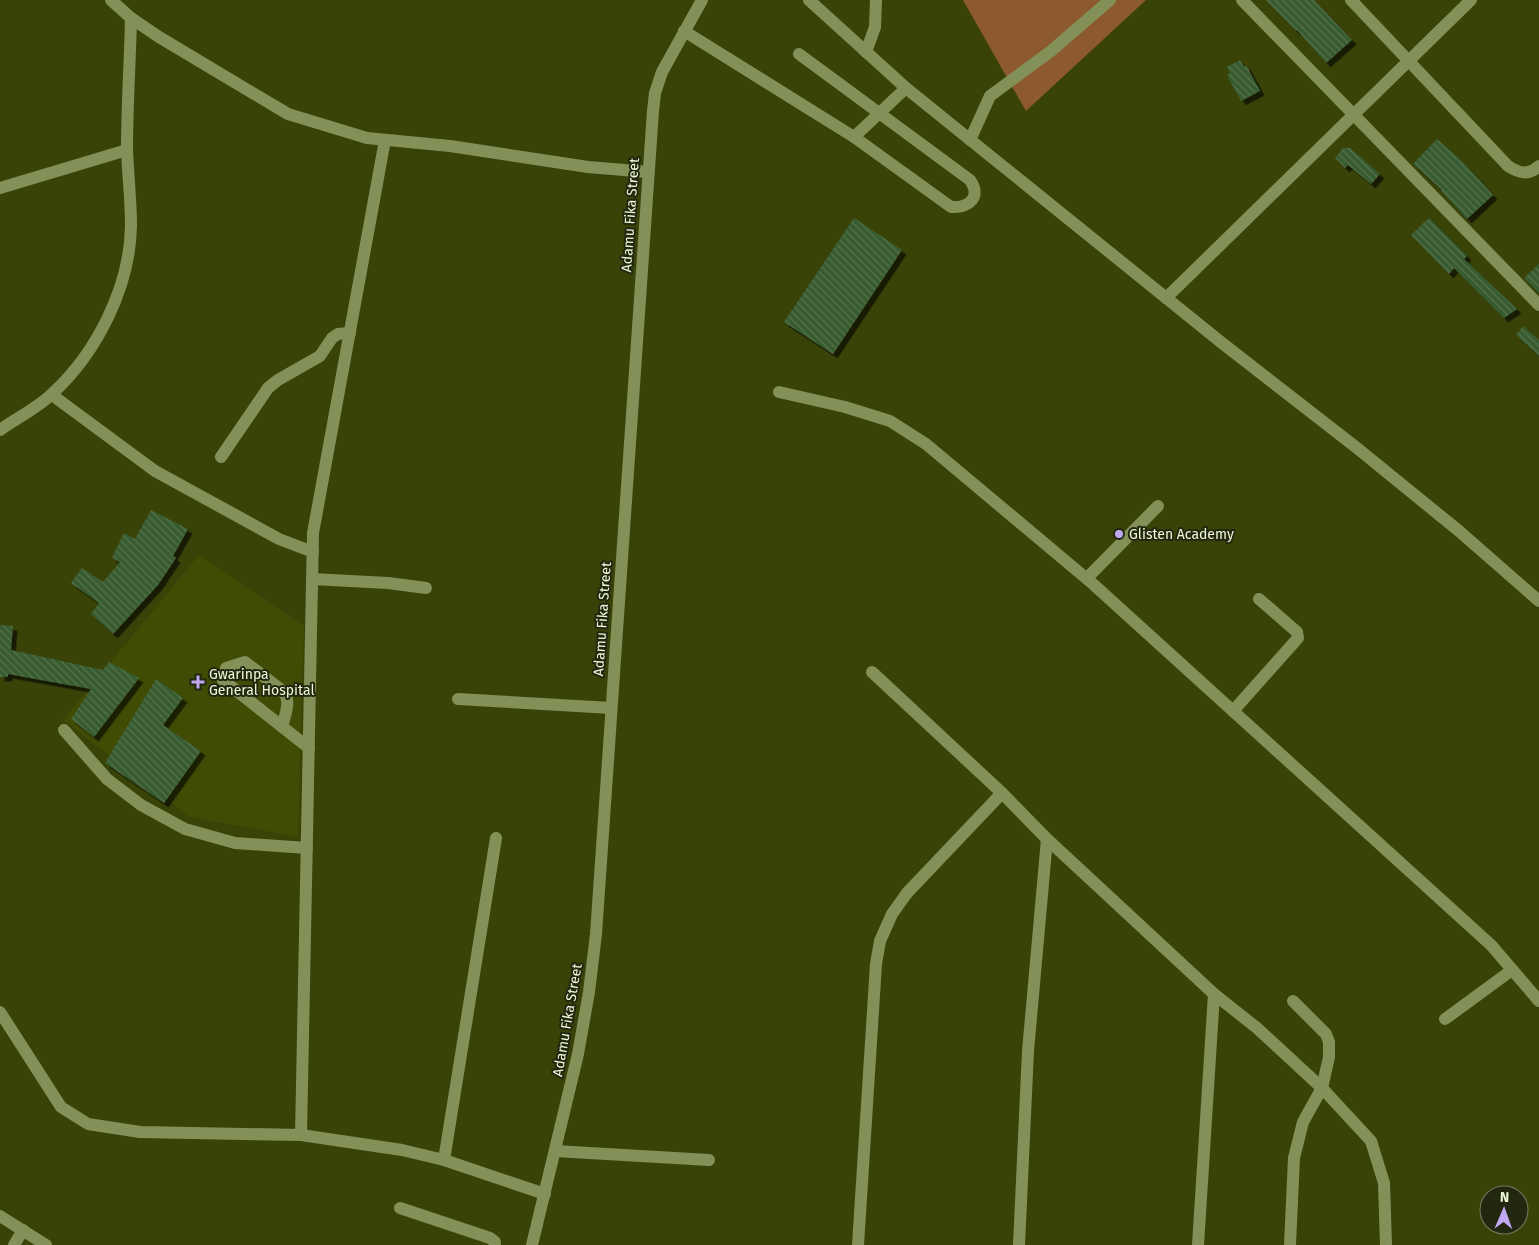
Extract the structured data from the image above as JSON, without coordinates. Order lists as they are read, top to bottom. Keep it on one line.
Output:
{"streets":{"street":["Adamu Fika Street"]},"places":{"other":["Glisten Academy"],"health":["Gwarinpa General Hospital"]},"north":"top"}
